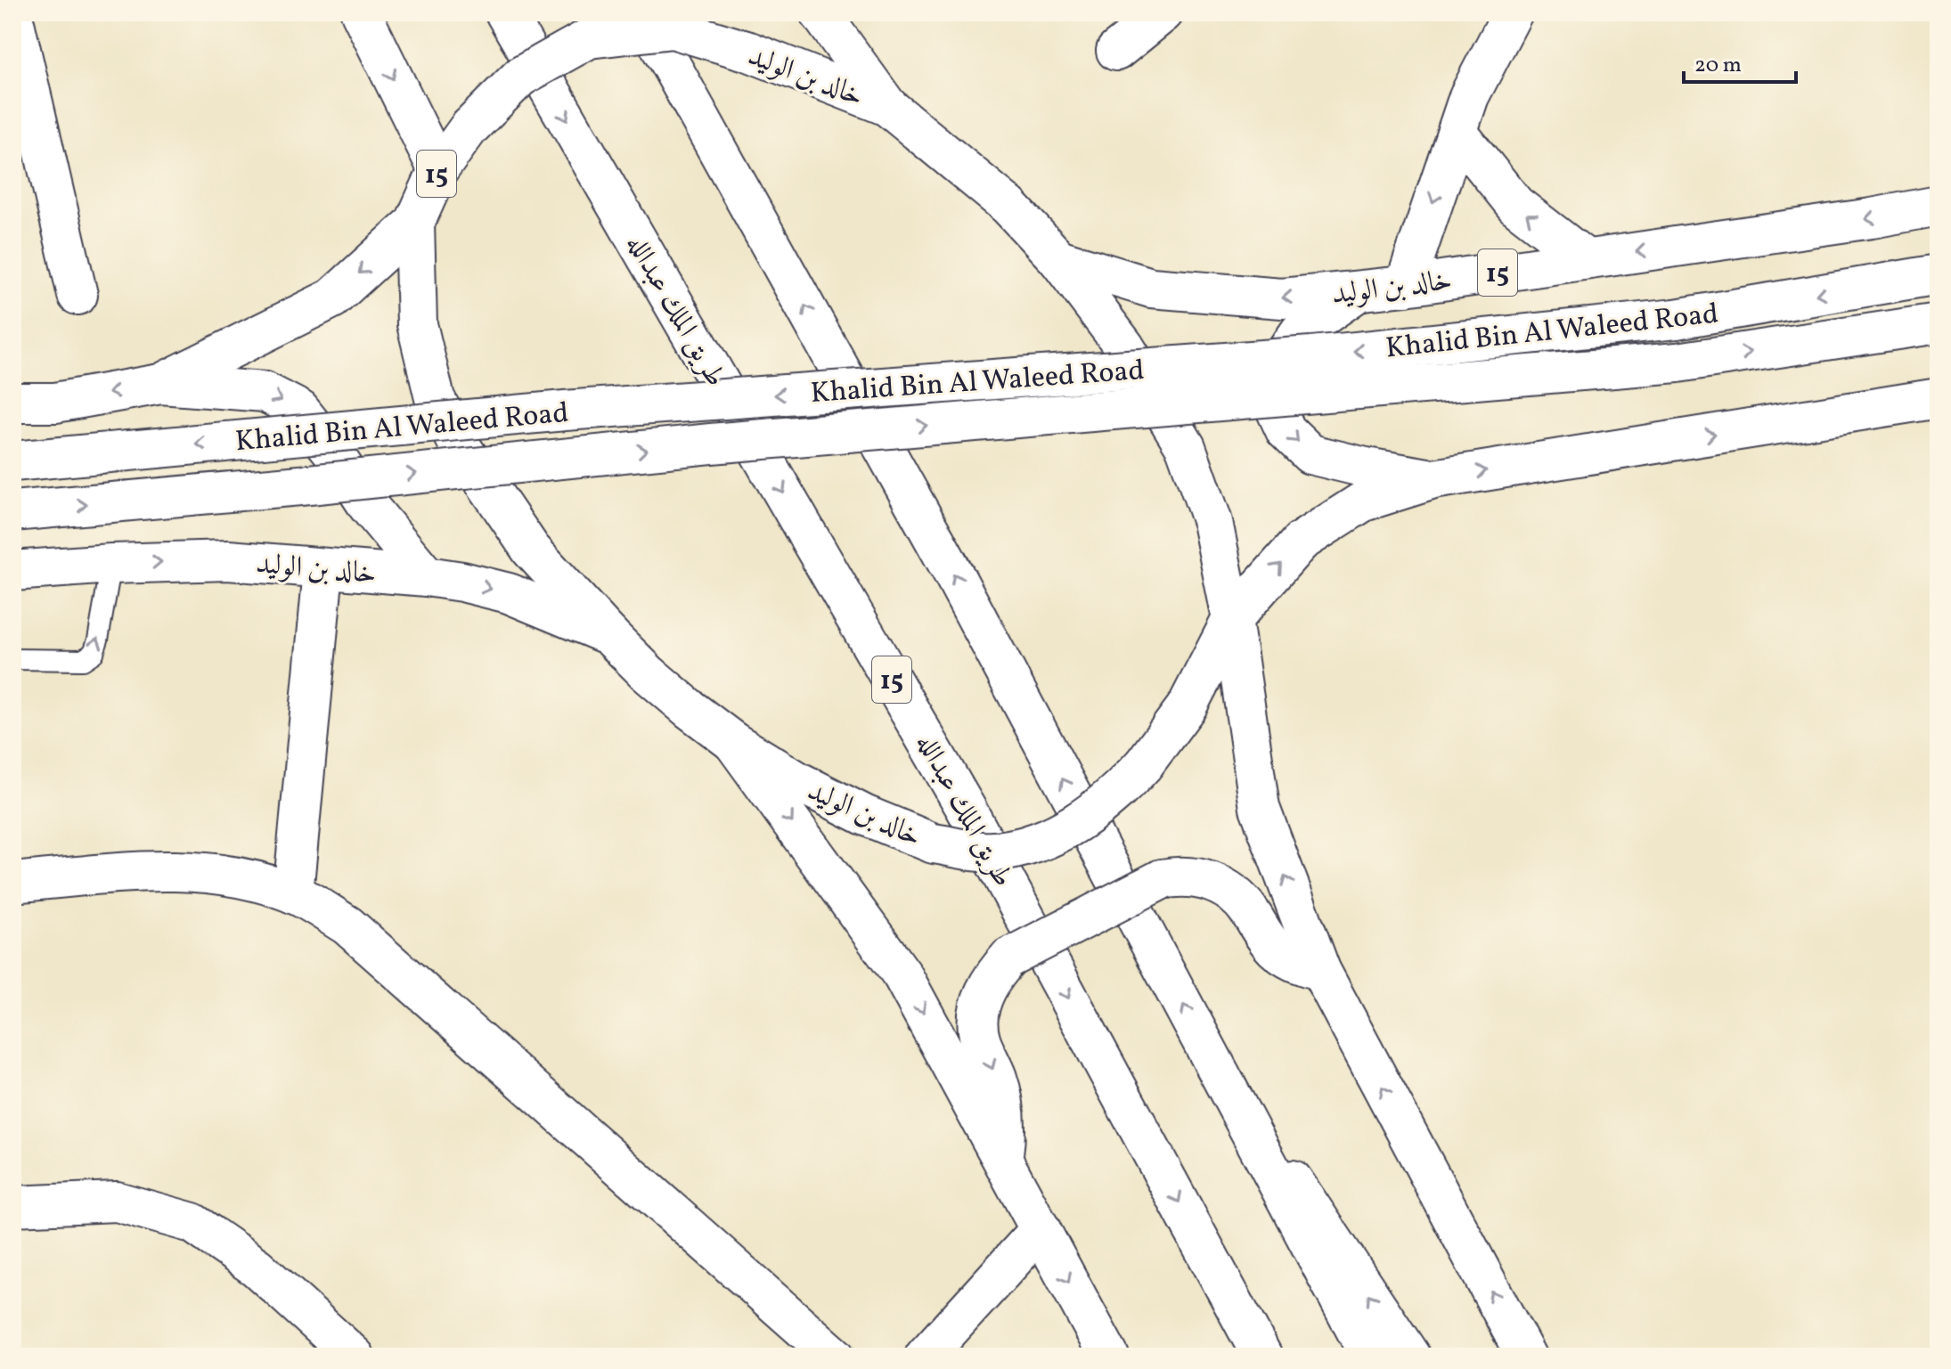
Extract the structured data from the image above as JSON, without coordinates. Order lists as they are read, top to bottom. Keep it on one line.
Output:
{"streets":{"main road":["خالد بن الوليد","15","طريق الملك عبدالله","Khalid Bin Al Waleed Road"]},"crossings":[["خالد بن الوليد","15"]],"scale_bar":"20 m"}
